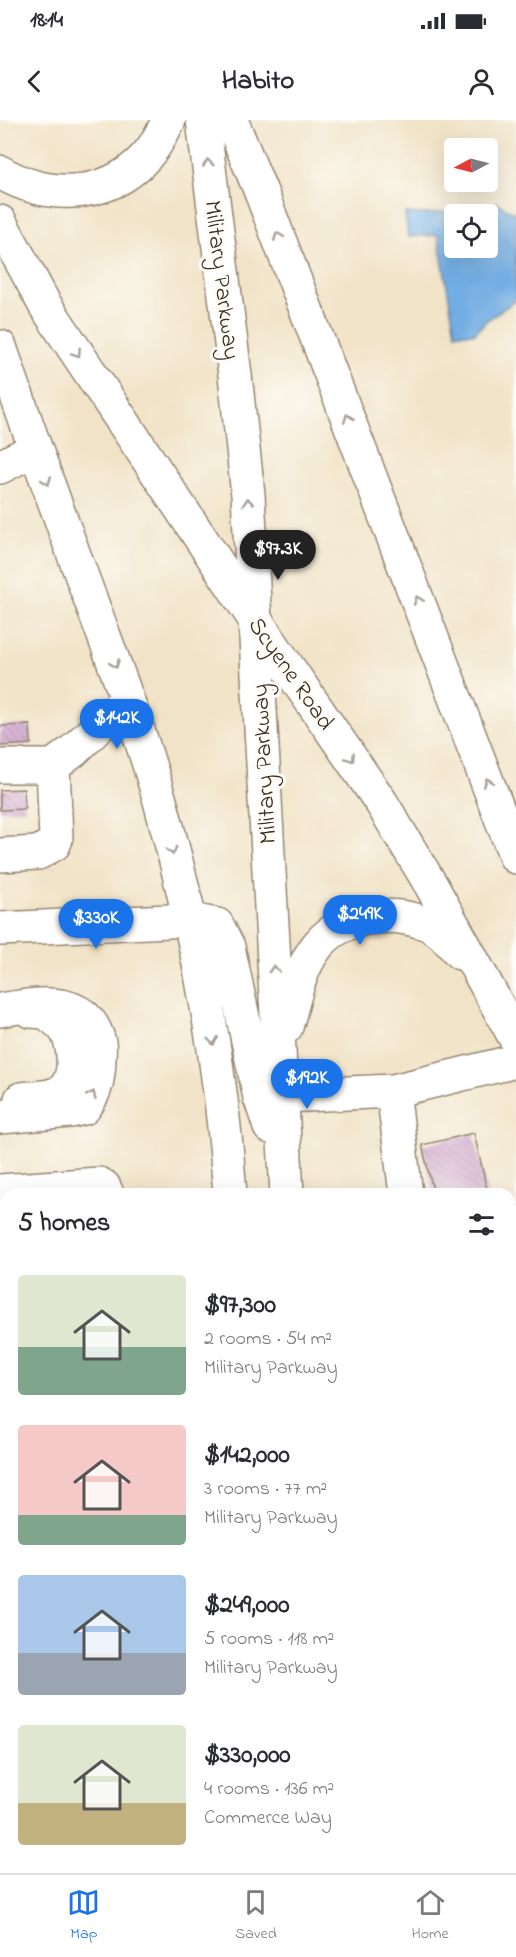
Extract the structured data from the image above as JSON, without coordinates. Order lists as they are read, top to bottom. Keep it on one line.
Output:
{"streets":{"main road":["Military Parkway","Scyene Road"]},"crossings":[["Military Parkway","Scyene Road"]],"north":"left","page":{"status":"18:14","header":"Habito","price":["$97.3K","$142K","$249K","$330K","$192K"],"heading":"5 homes","list":[{"name":"$97,300","note":"2 rooms · 54 m² · Military Parkway"},{"name":"$142,000","note":"3 rooms · 77 m² · Military Parkway"},{"name":"$249,000","note":"5 rooms · 118 m² · Military Parkway"},{"name":"$330,000","note":"4 rooms · 136 m² · Commerce Way"}],"tabs":["Map","Saved","Home"]}}
